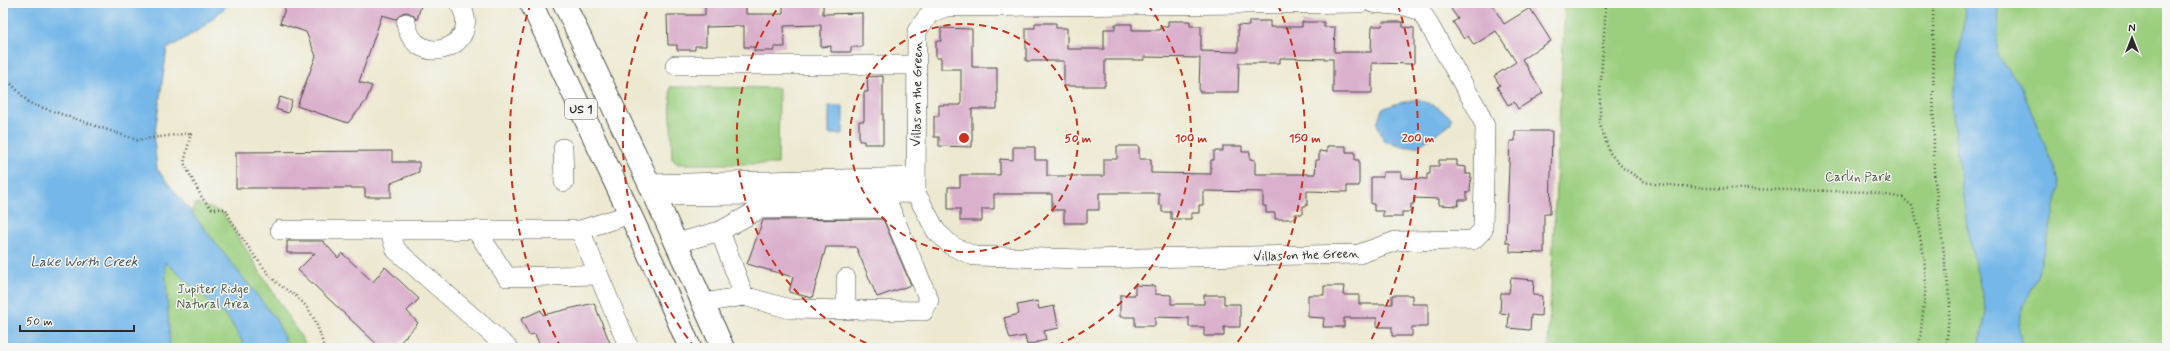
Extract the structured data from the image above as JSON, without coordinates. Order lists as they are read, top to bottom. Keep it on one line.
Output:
{"streets":{"main road":["US 1"],"street":["Villas on the Green"]},"water":["Lake Worth Creek"],"parks":["Carlin Park","Jupiter Ridge Natural Area"],"scale_bar":"50 m","north":"top","rings":["50 m","100 m","150 m","200 m"]}
